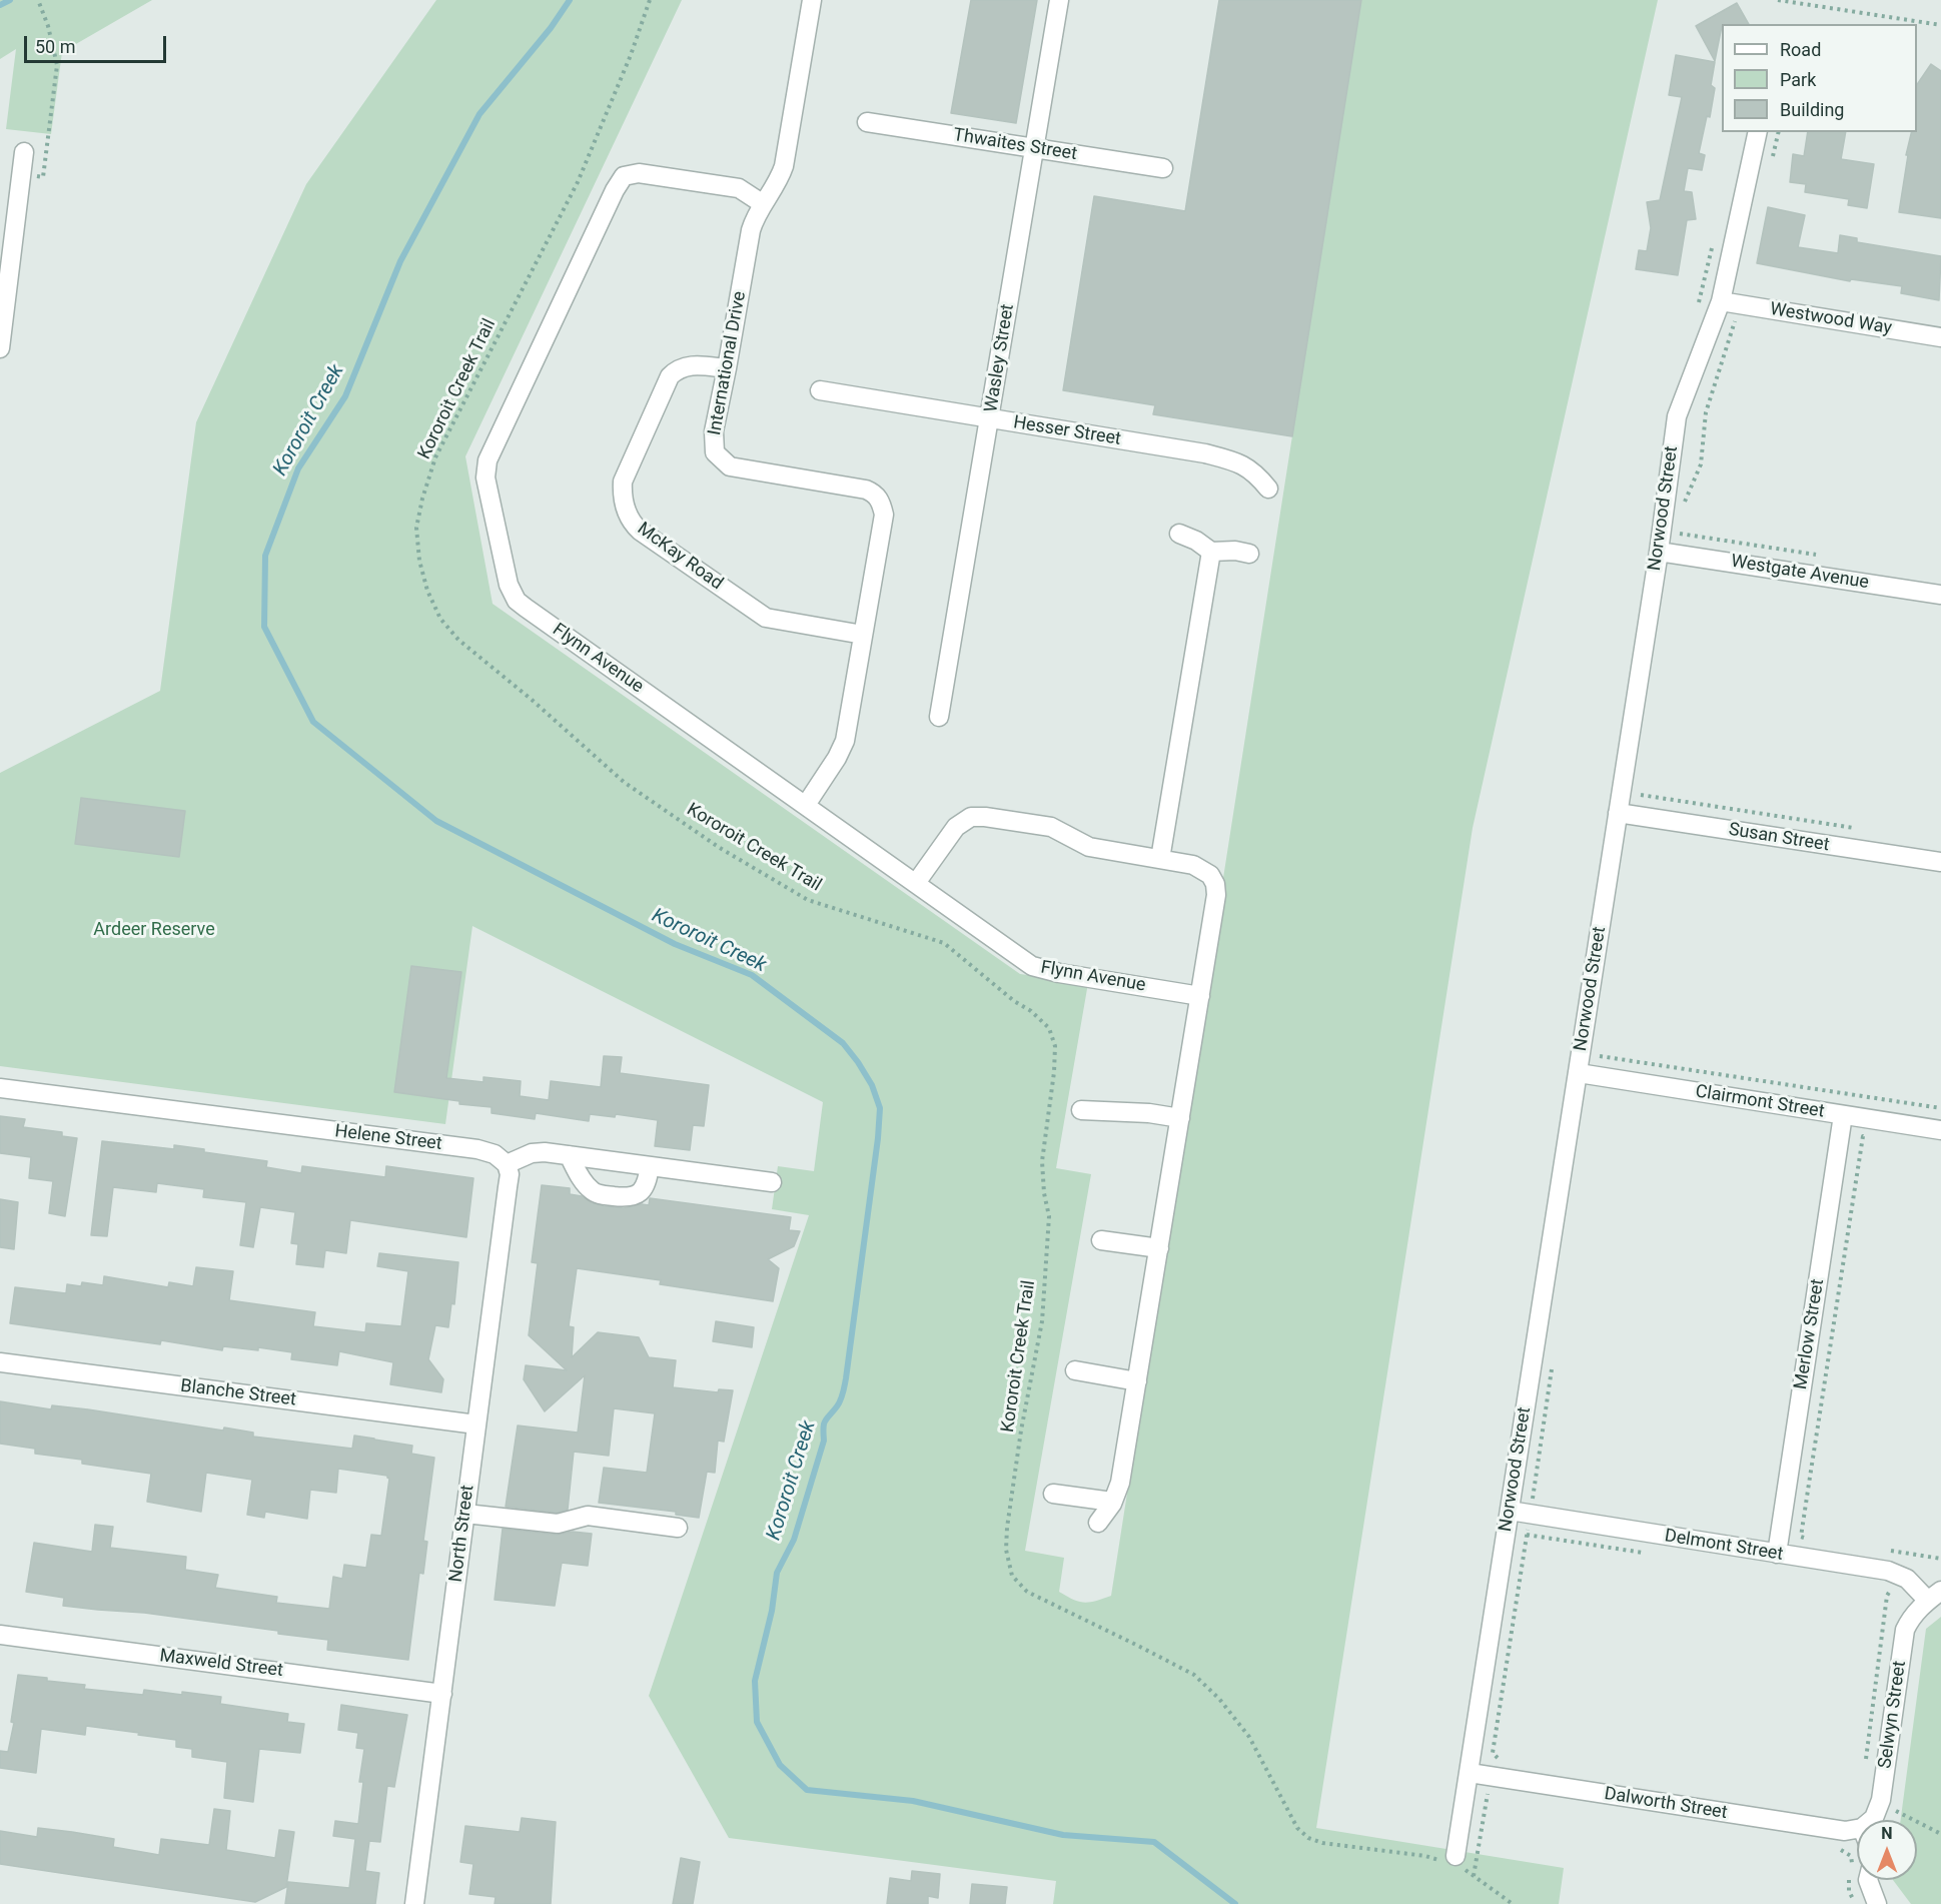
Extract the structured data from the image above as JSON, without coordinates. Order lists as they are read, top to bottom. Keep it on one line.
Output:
{"streets":{"street":["Thwaites Street","Westwood Way","Wasley Street","International Drive","Hesser Street","Norwood Street","McKay Road","Westgate Avenue","Flynn Avenue","Susan Street","Clairmont Street","Helene Street","Merlow Street","Blanche Street","North Street","Delmont Street","Maxweld Street","Selwyn Street","Dalworth Street"],"path":["Kororoit Creek Trail"]},"crossings":[["Thwaites Street","Wasley Street"],["Westwood Way","Norwood Street"],["Wasley Street","Hesser Street"],["International Drive","McKay Road"],["International Drive","Flynn Avenue"],["Kororoit Creek Trail","Norwood Street"],["Norwood Street","Westgate Avenue"],["Norwood Street","Susan Street"],["Norwood Street","Clairmont Street"],["Norwood Street","Delmont Street"],["Norwood Street","Dalworth Street"],["Clairmont Street","Merlow Street"],["Helene Street","North Street"],["Merlow Street","Delmont Street"],["Blanche Street","North Street"],["North Street","Maxweld Street"],["Delmont Street","Selwyn Street"]],"water":["Kororoit Creek"],"parks":["Ardeer Reserve"],"legend":["Road","Park","Building"],"scale_bar":"50 m","north":"top"}
